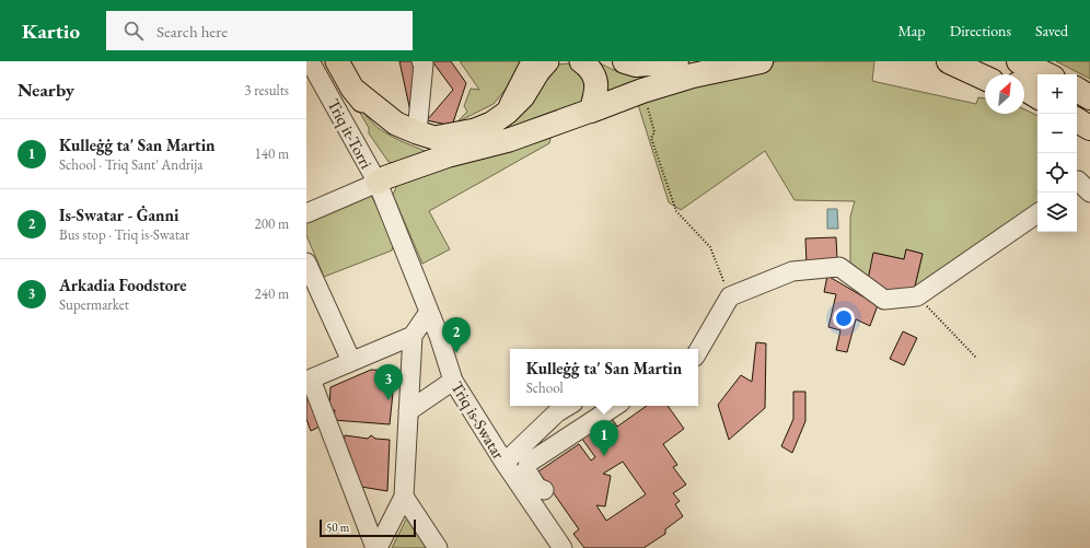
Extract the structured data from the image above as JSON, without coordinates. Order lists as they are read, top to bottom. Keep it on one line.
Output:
{"streets":{"street":["Triq it-Torri","Triq is-Swatar"]},"crossings":[["Triq it-Torri","Triq is-Swatar"]],"scale_bar":"50 m","north":"top right","page":{"header":"Kartio","search":"Search here","nav":["Map","Directions","Saved"],"heading":["Nearby","3 results"],"map_buttons":["+","−"],"list":[{"mark":"1","name":"Kulleġġ ta' San Martin","note":"School · Triq Sant' Andrija","value":"140 m"},{"mark":"2","name":"Is-Swatar - Ġanni","note":"Bus stop · Triq is-Swatar","value":"200 m"},{"mark":"3","name":"Arkadia Foodstore","note":"Supermarket","value":"240 m"}],"pins":["2","3","1"],"popup":["Kulleġġ ta' San Martin","School"],"scale":"50 m"}}
